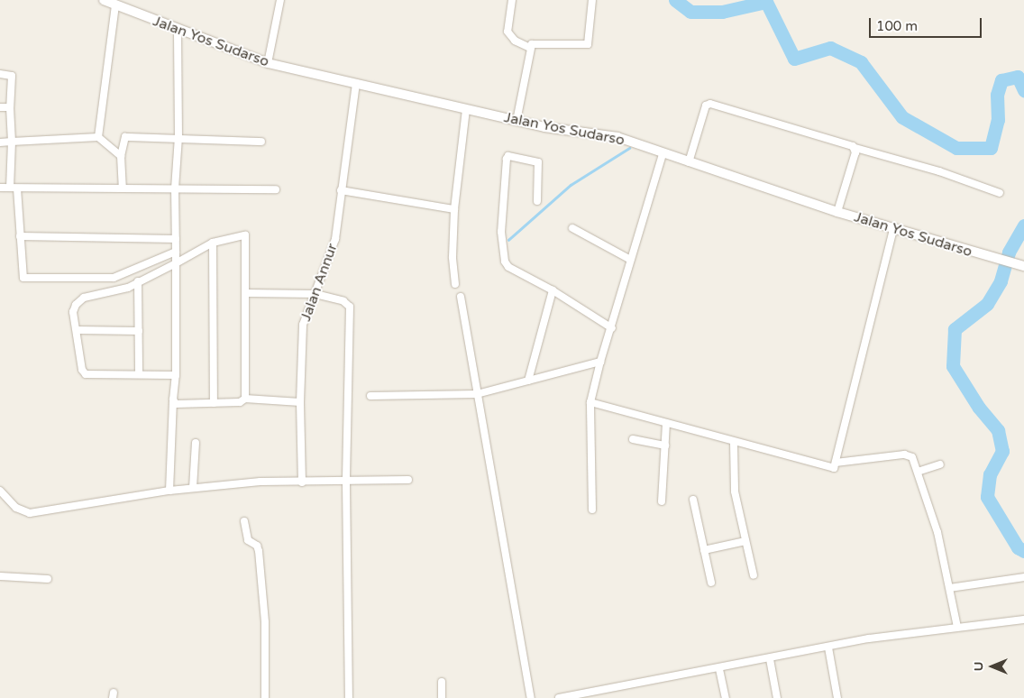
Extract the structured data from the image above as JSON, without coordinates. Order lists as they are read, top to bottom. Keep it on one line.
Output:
{"streets":{"street":["Jalan Yos Sudarso","Jalan Annur"]},"crossings":[["Jalan Yos Sudarso","Jalan Annur"]],"scale_bar":"100 m","north":"left"}
